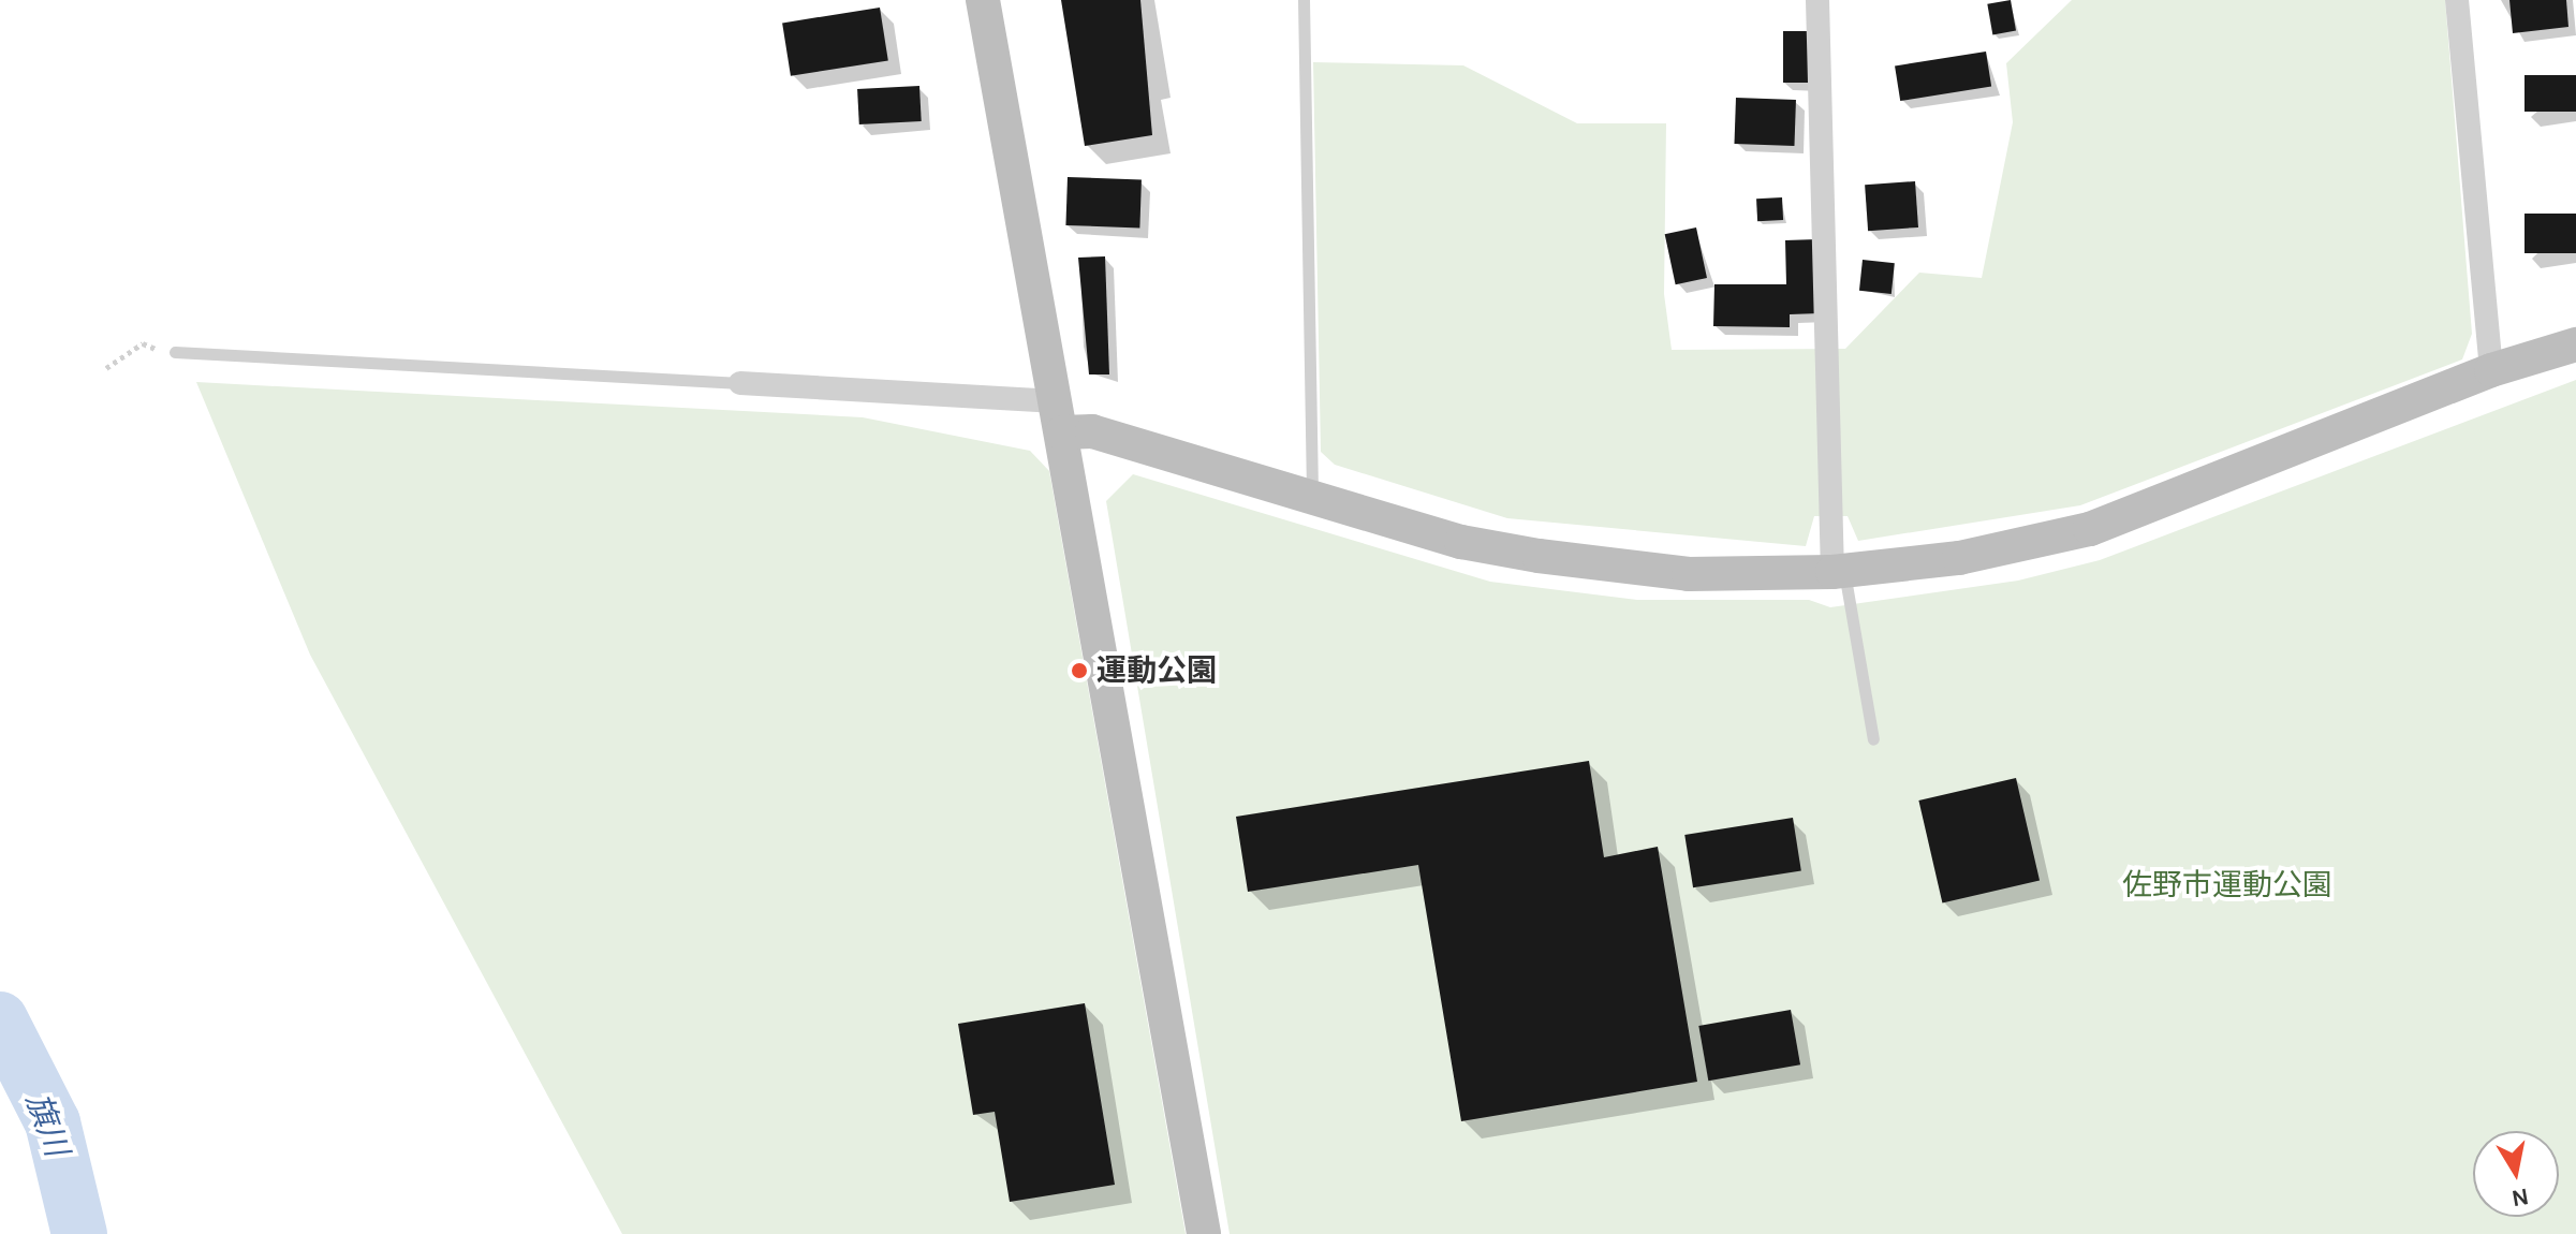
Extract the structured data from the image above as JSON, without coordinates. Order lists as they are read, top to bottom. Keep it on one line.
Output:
{"water":["旗川"],"parks":["佐野市運動公園"],"places":["運動公園"],"north":"bottom"}
